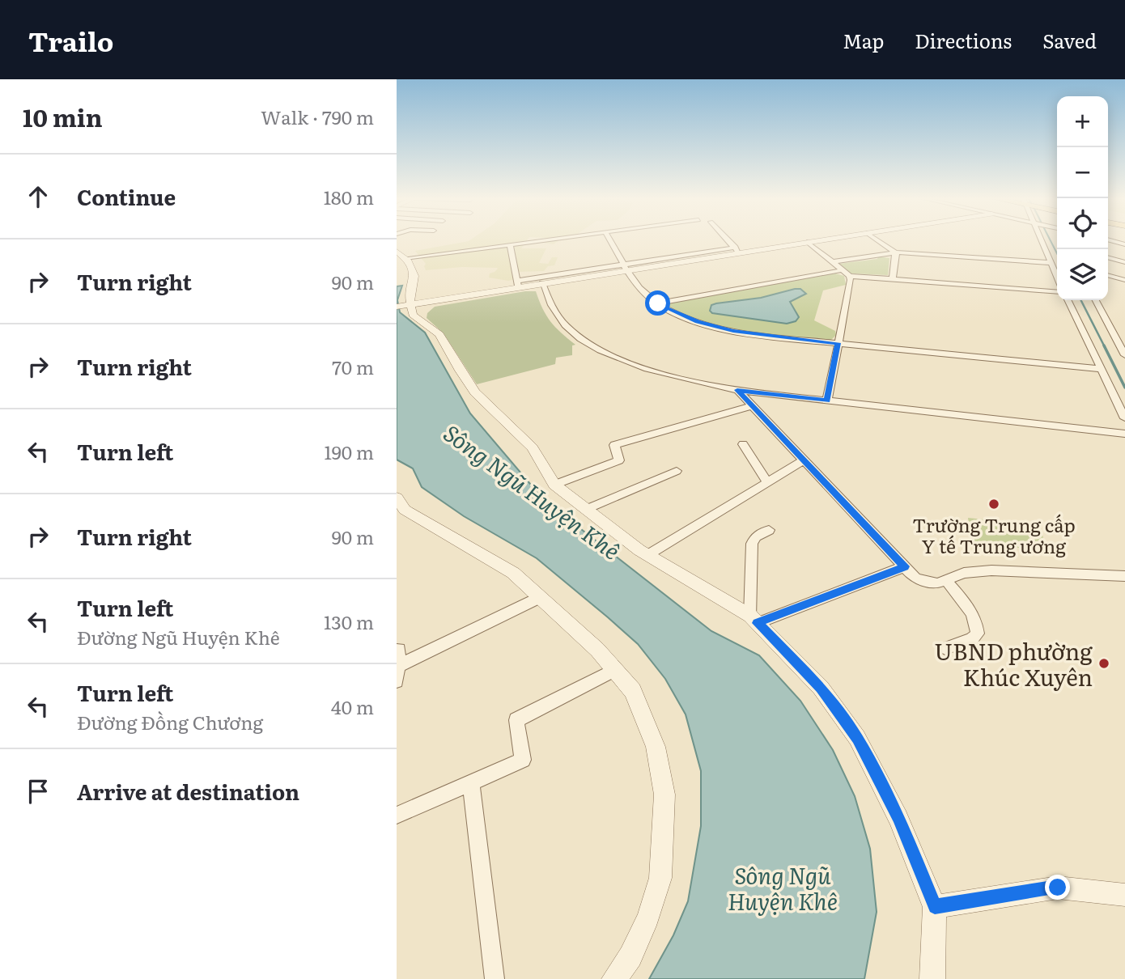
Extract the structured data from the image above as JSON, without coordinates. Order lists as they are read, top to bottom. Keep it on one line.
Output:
{"water":["Sông Ngũ Huyện Khê"],"places":["Trường Trung cấp Y tế Trung ương","UBND phường Khúc Xuyên"],"page":{"header":"Trailo","nav":["Map","Directions","Saved"],"heading":["10 min","Walk · 790 m"],"map_buttons":["+","−"],"list":[["Continue","180 m"],["Turn right","90 m"],["Turn right","70 m"],["Turn left","190 m"],["Turn right","90 m"],["Turn left","Đường Ngũ Huyện Khê","130 m"],["Turn left","Đường Đồng Chương","40 m"],"Arrive at destination"]}}
